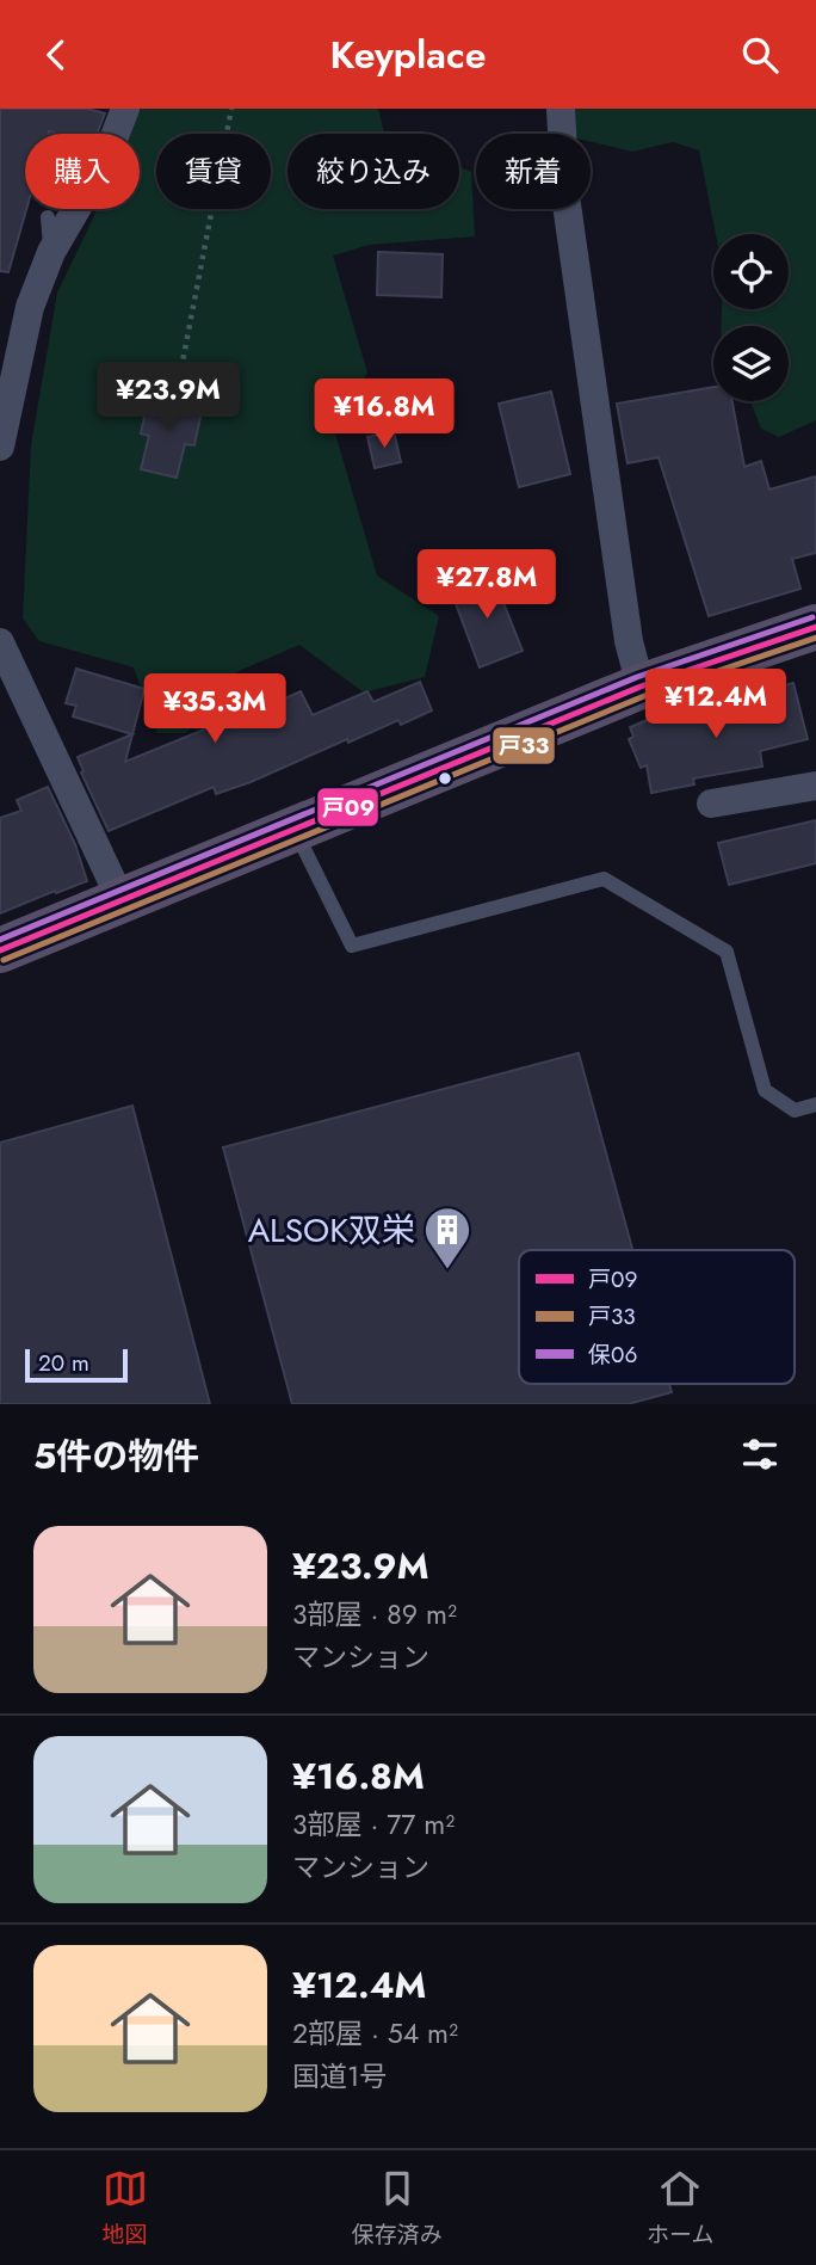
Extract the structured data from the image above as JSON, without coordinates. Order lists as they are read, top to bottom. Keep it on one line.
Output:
{"places":{"building":["ALSOK双栄"]},"lines":["transit line 保06","transit line 戸09","transit line 戸33"],"legend":["戸09","戸33","保06"],"scale_bar":"20 m","page":{"header":"Keyplace","chip":["購入","賃貸","絞り込み","新着"],"price":["¥23.9M","¥16.8M","¥27.8M","¥12.4M","¥35.3M"],"scale":"20 m","heading":"5件の物件","list":[{"name":"¥23.9M","note":"3部屋 · 89 m² · マンション"},{"name":"¥16.8M","note":"3部屋 · 77 m² · マンション"},{"name":"¥12.4M","note":"2部屋 · 54 m² · 国道1号"}],"tabs":["地図","保存済み","ホーム"]}}
